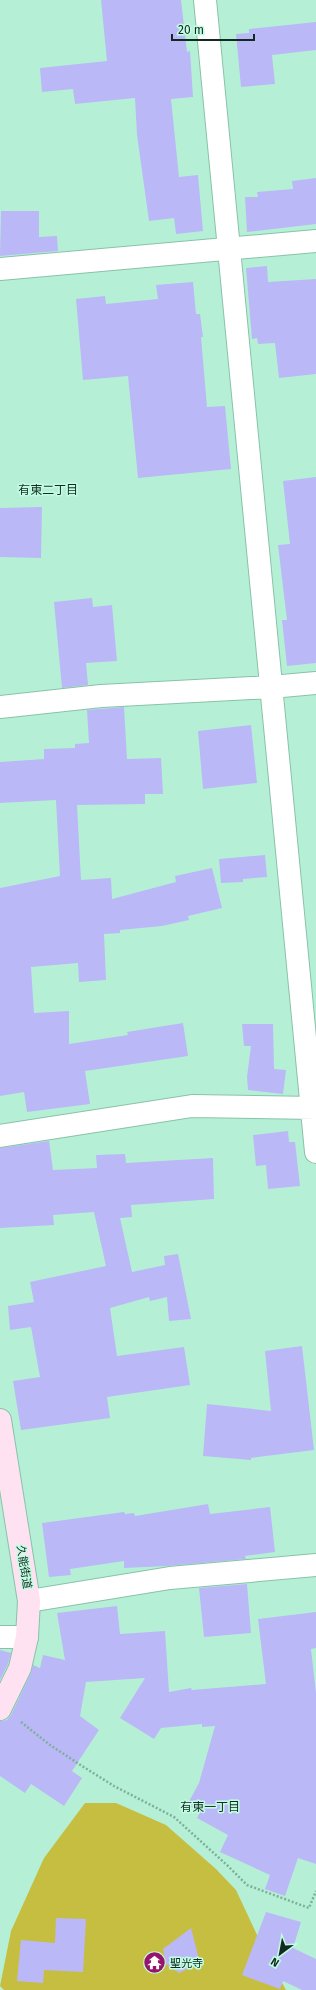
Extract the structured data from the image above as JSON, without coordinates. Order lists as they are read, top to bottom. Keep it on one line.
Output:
{"streets":{"main road":["久能街道"]},"districts":["有東二丁目","有東一丁目"],"places":{"temple":["聖光寺"]},"scale_bar":"20 m","north":"bottom left"}
